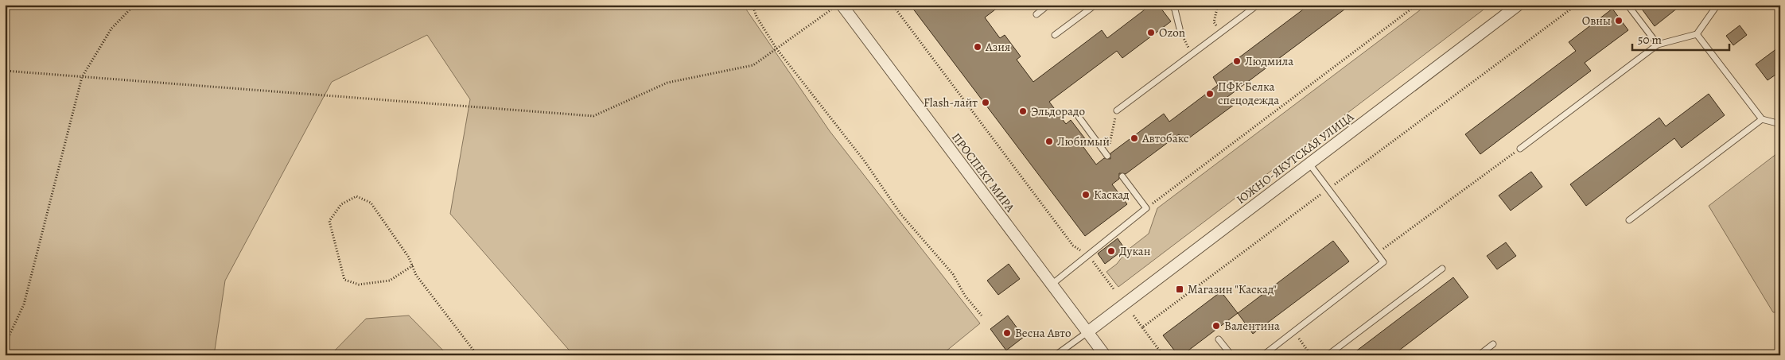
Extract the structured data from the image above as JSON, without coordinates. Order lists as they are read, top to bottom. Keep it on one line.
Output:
{"streets":{"street":["ЮЖНО-ЯКУТСКАЯ УЛИЦА","ПРОСПЕКТ МИРА"]},"crossings":[["ЮЖНО-ЯКУТСКАЯ УЛИЦА","ПРОСПЕКТ МИРА"]],"places":{"other":["Овны","Ozon","Азия","Людмила","ПФК Белка спецодежда","Flash-лайт","Эльдорадо","Автобакс","Любимый","Каскад","Дукан","Валентина","Весна Авто"],"transit":["Магазин \"Каскад\""]},"scale_bar":"50 m"}
